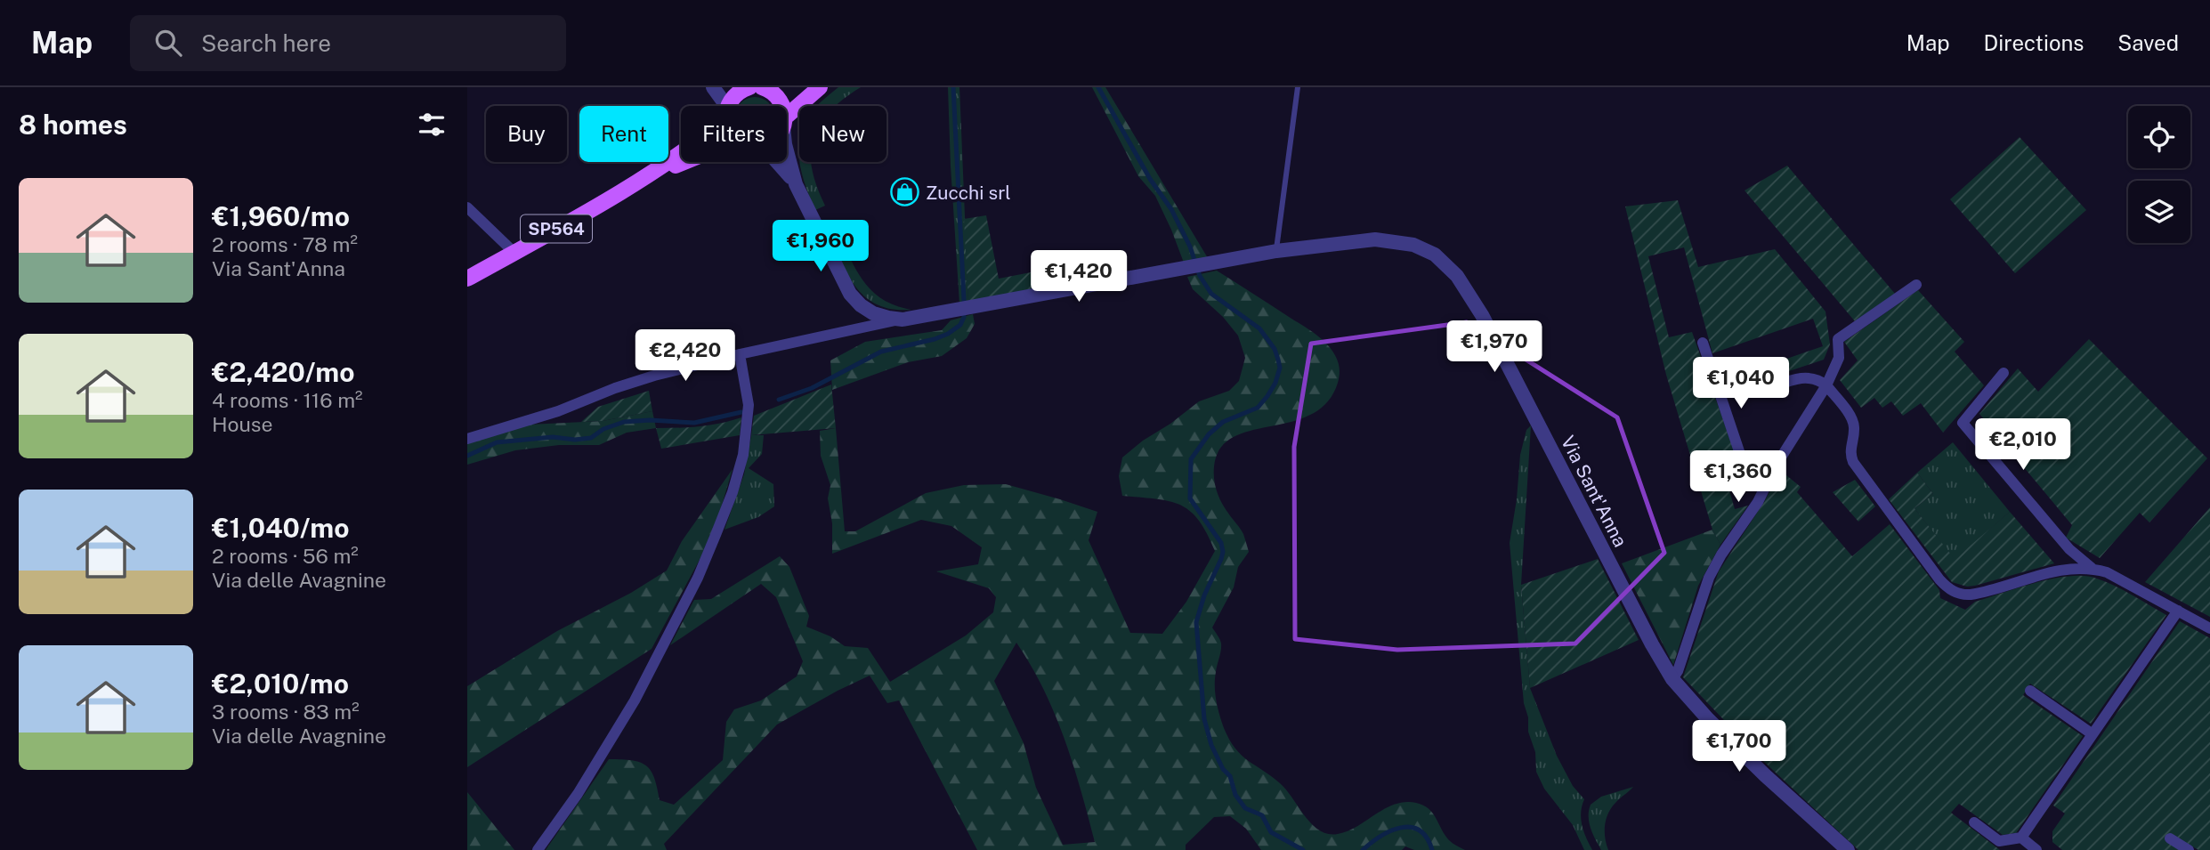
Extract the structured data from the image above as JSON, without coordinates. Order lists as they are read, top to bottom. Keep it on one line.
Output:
{"streets":{"main road":["SP564"],"street":["Via Sant'Anna"]},"places":{"shop":["Zucchi srl"]},"page":{"header":"Map","search":"Search here","nav":["Map","Directions","Saved"],"heading":"8 homes","chip":["Buy","Rent","Filters","New"],"list":[{"name":"€1,960/mo","note":"2 rooms · 78 m² · Via Sant'Anna"},{"name":"€2,420/mo","note":"4 rooms · 116 m² · House"},{"name":"€1,040/mo","note":"2 rooms · 56 m² · Via delle Avagnine"},{"name":"€2,010/mo","note":"3 rooms · 83 m² · Via delle Avagnine"}],"price":["€1,960","€1,420","€1,970","€2,420","€1,040","€2,010","€1,360","€1,700"]}}
